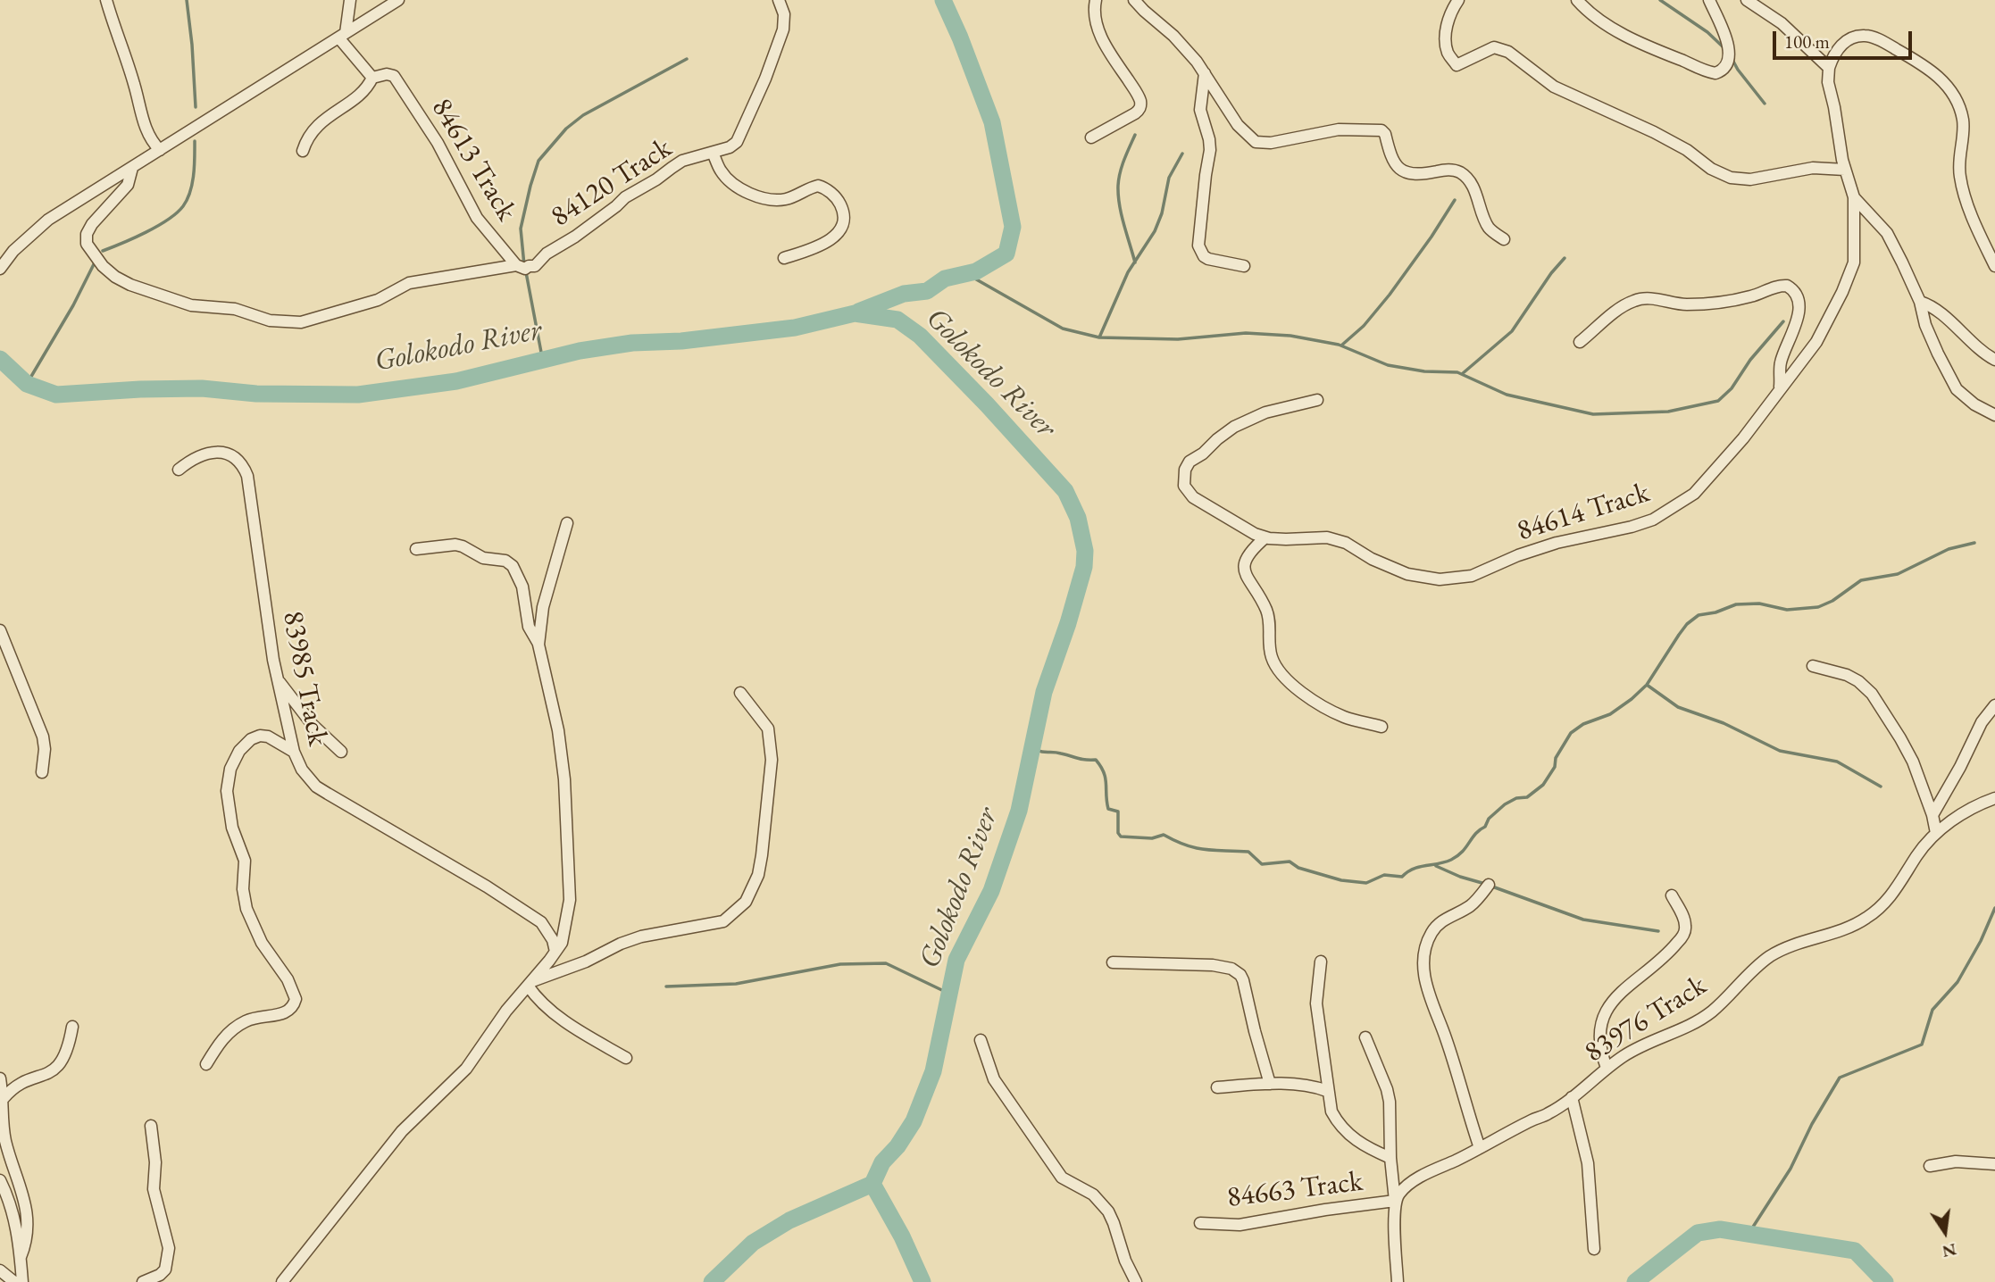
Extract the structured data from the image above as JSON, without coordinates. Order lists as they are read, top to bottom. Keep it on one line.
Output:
{"streets":{"street":["84613 Track","84120 Track","84614 Track","83985 Track","83976 Track","84663 Track"]},"crossings":[["84613 Track","84120 Track"],["83976 Track","84663 Track"]],"water":["Golokodo River"],"scale_bar":"100 m","north":"bottom"}
